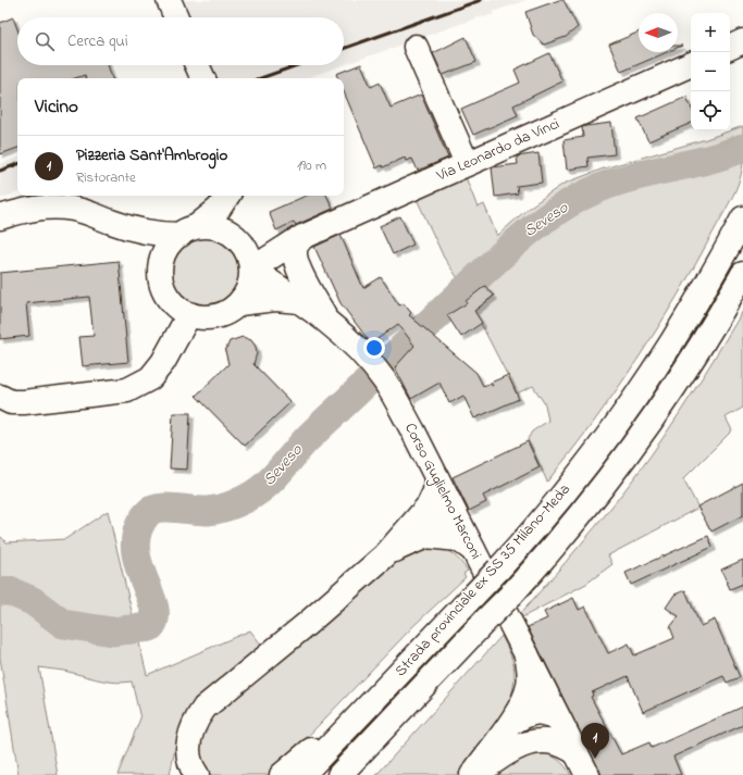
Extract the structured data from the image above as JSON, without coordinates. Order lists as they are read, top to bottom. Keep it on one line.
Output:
{"streets":{"main road":["Via Leonardo da Vinci","Corso Guglielmo Marconi","Strada provinciale ex SS 35 Milano-Meda"]},"water":["Seveso"],"north":"left","page":{"map_buttons":["+","−"],"search":"Cerca qui","heading":"Vicino","list":[{"mark":"1","name":"Pizzeria Sant'Ambrogio","note":"Ristorante","value":"190 m"}],"pins":"1"}}
